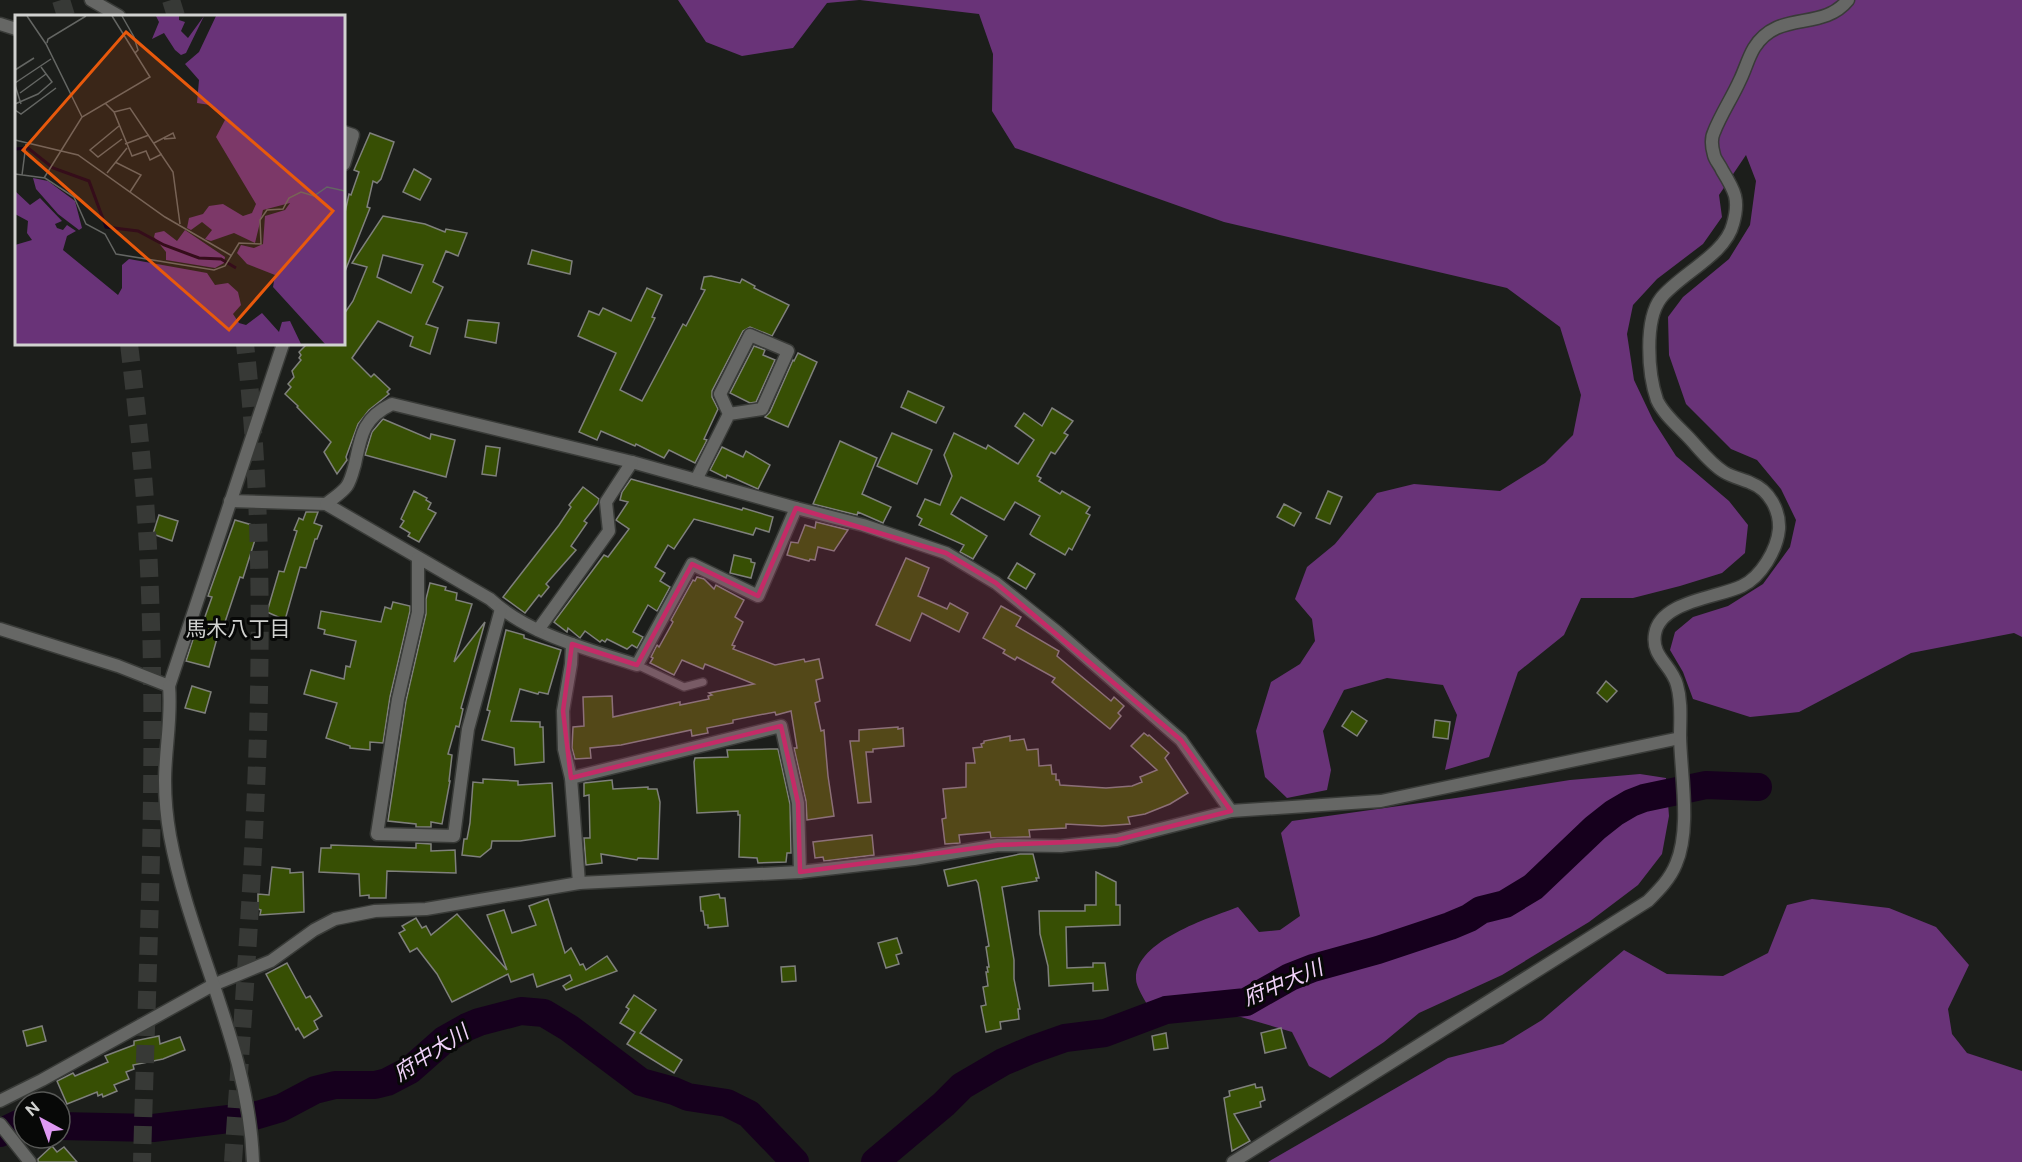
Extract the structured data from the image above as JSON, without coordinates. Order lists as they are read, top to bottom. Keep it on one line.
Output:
{"districts":["馬木八丁目"],"water":["府中大川"],"north":"top left"}
